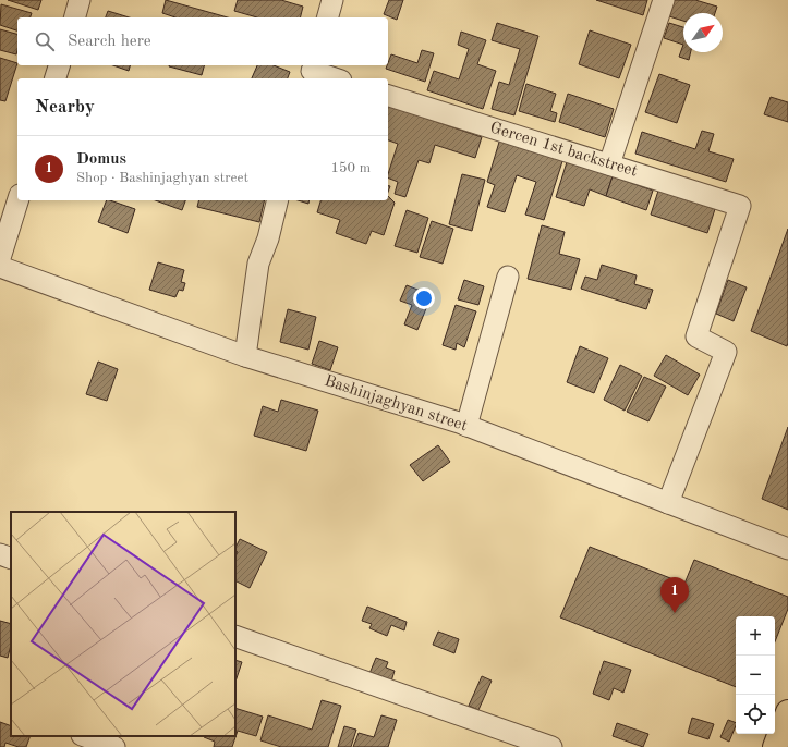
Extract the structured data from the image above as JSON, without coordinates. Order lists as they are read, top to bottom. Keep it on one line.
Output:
{"streets":{"street":["Gercen 1st backstreet","Bashinjaghyan street"]},"crossings":[["Gercen 1st backstreet","Bashinjaghyan street"]],"north":"top right","page":{"search":"Search here","heading":"Nearby","list":[{"mark":"1","name":"Domus","note":"Shop · Bashinjaghyan street","value":"150 m"}],"pins":"1","map_buttons":["+","−"]}}
